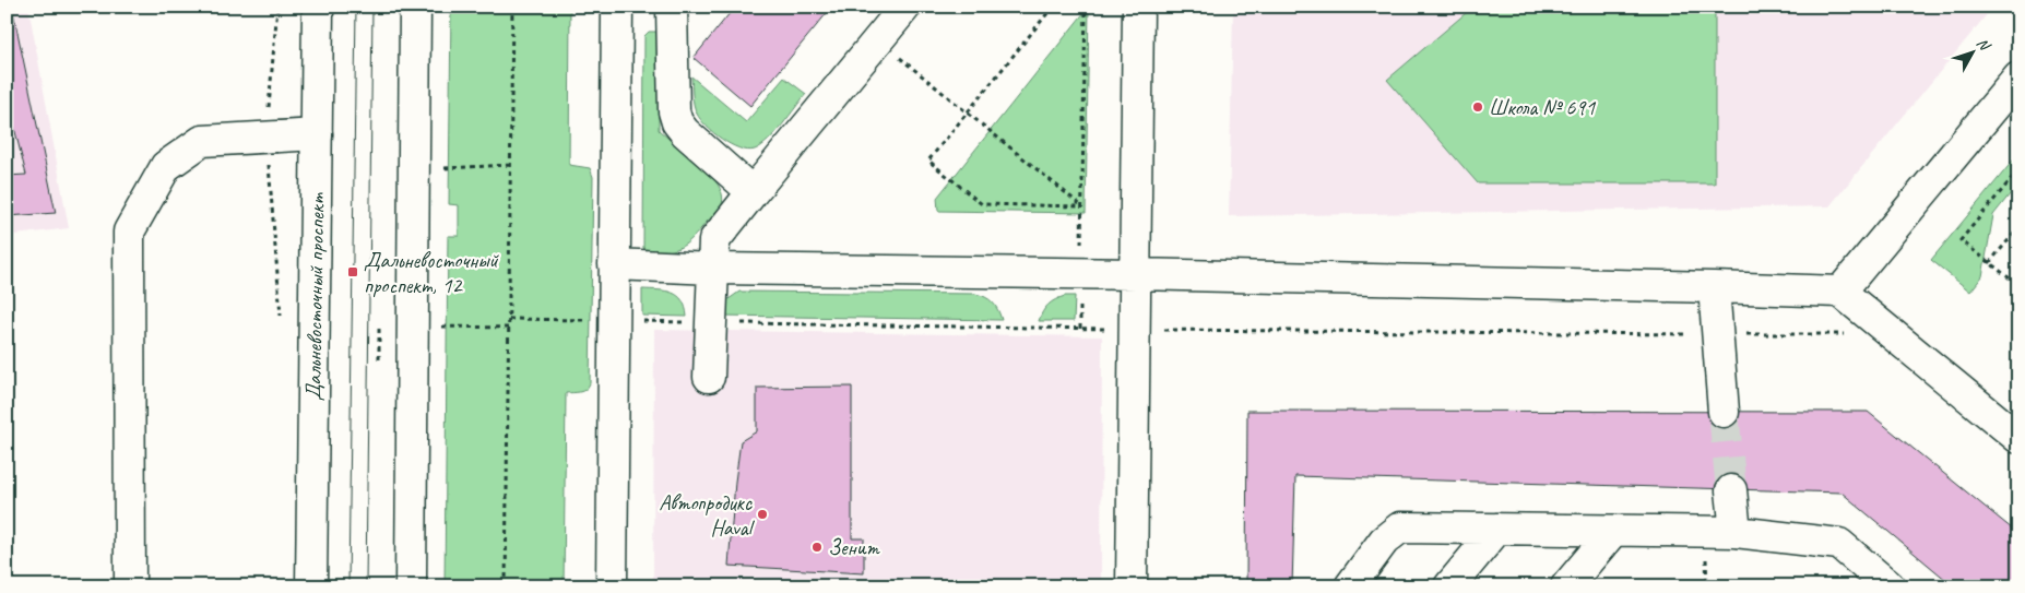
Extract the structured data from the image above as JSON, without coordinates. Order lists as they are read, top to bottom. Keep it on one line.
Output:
{"streets":{"main road":["Дальневосточный проспект"]},"places":{"other":["Школа № 691","Автопродикс Haval","Зенит"],"transit":["Дальневосточный проспект, 12"]},"north":"top right"}
